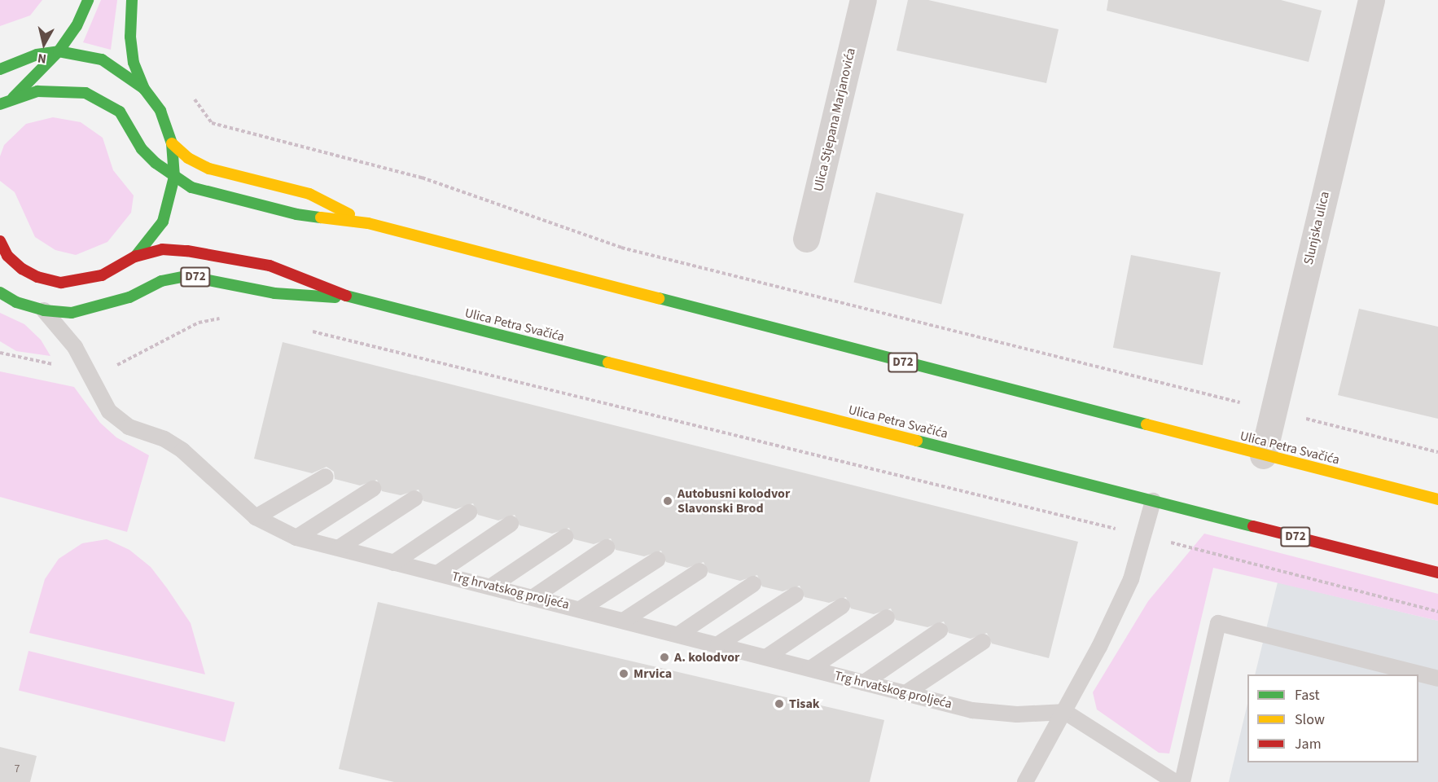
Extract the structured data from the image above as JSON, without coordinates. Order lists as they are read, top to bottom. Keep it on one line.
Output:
{"streets":{"main road":["D72","Ulica Petra Svačića"],"street":["Ulica Stjepana Marjanovića","Slunjska ulica"],"lane":["Trg hrvatskog proljeća"]},"crossings":[["Slunjska ulica","Ulica Petra Svačića"],["D72","Ulica Petra Svačića"],["D72","Trg hrvatskog proljeća"]],"places":["Autobusni kolodvor Slavonski Brod","A. kolodvor","Mrvica","Tisak"],"house_numbers":["7"],"legend":["Fast","Slow","Jam"],"north":"bottom"}
